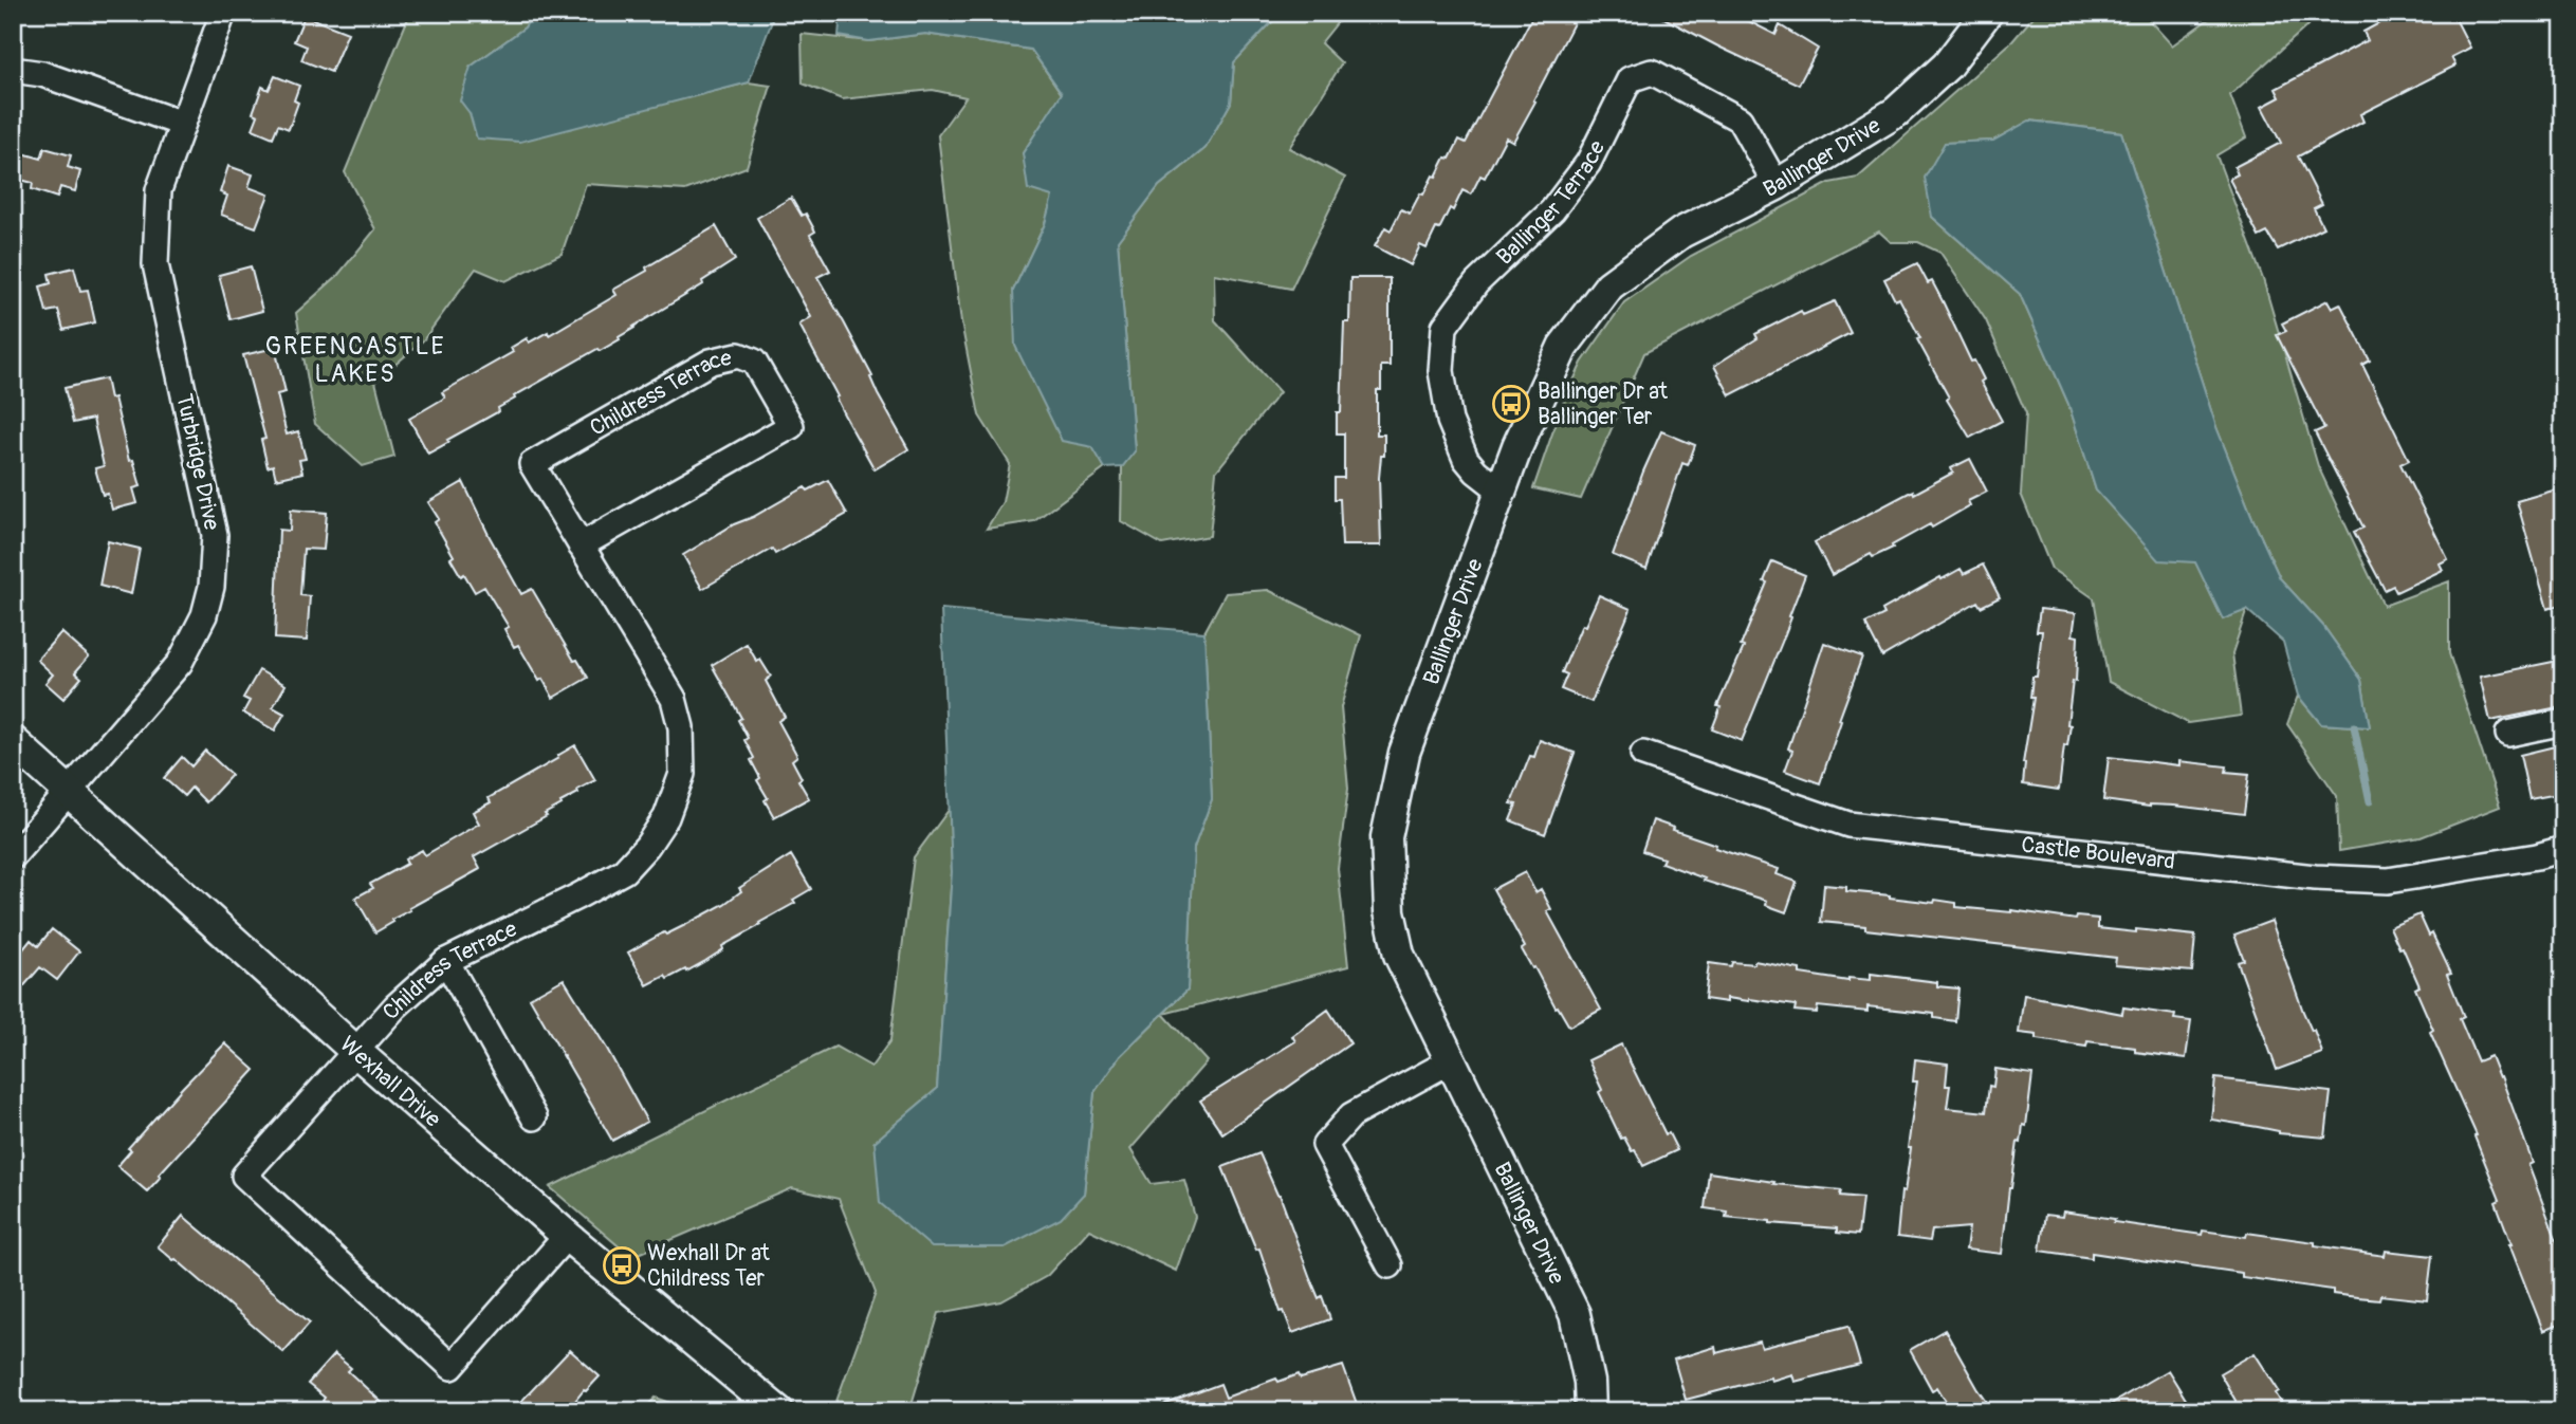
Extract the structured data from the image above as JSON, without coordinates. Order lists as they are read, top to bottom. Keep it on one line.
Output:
{"streets":{"street":["Ballinger Drive","Ballinger Terrace","Childress Terrace","Turbridge Drive","Castle Boulevard","Wexhall Drive"]},"crossings":[["Ballinger Drive","Ballinger Terrace"],["Childress Terrace","Wexhall Drive"],["Turbridge Drive","Wexhall Drive"]],"districts":["GREENCASTLE LAKES"],"places":{"bus stop":["Ballinger Dr at Ballinger Ter","Wexhall Dr at Childress Ter"]}}
